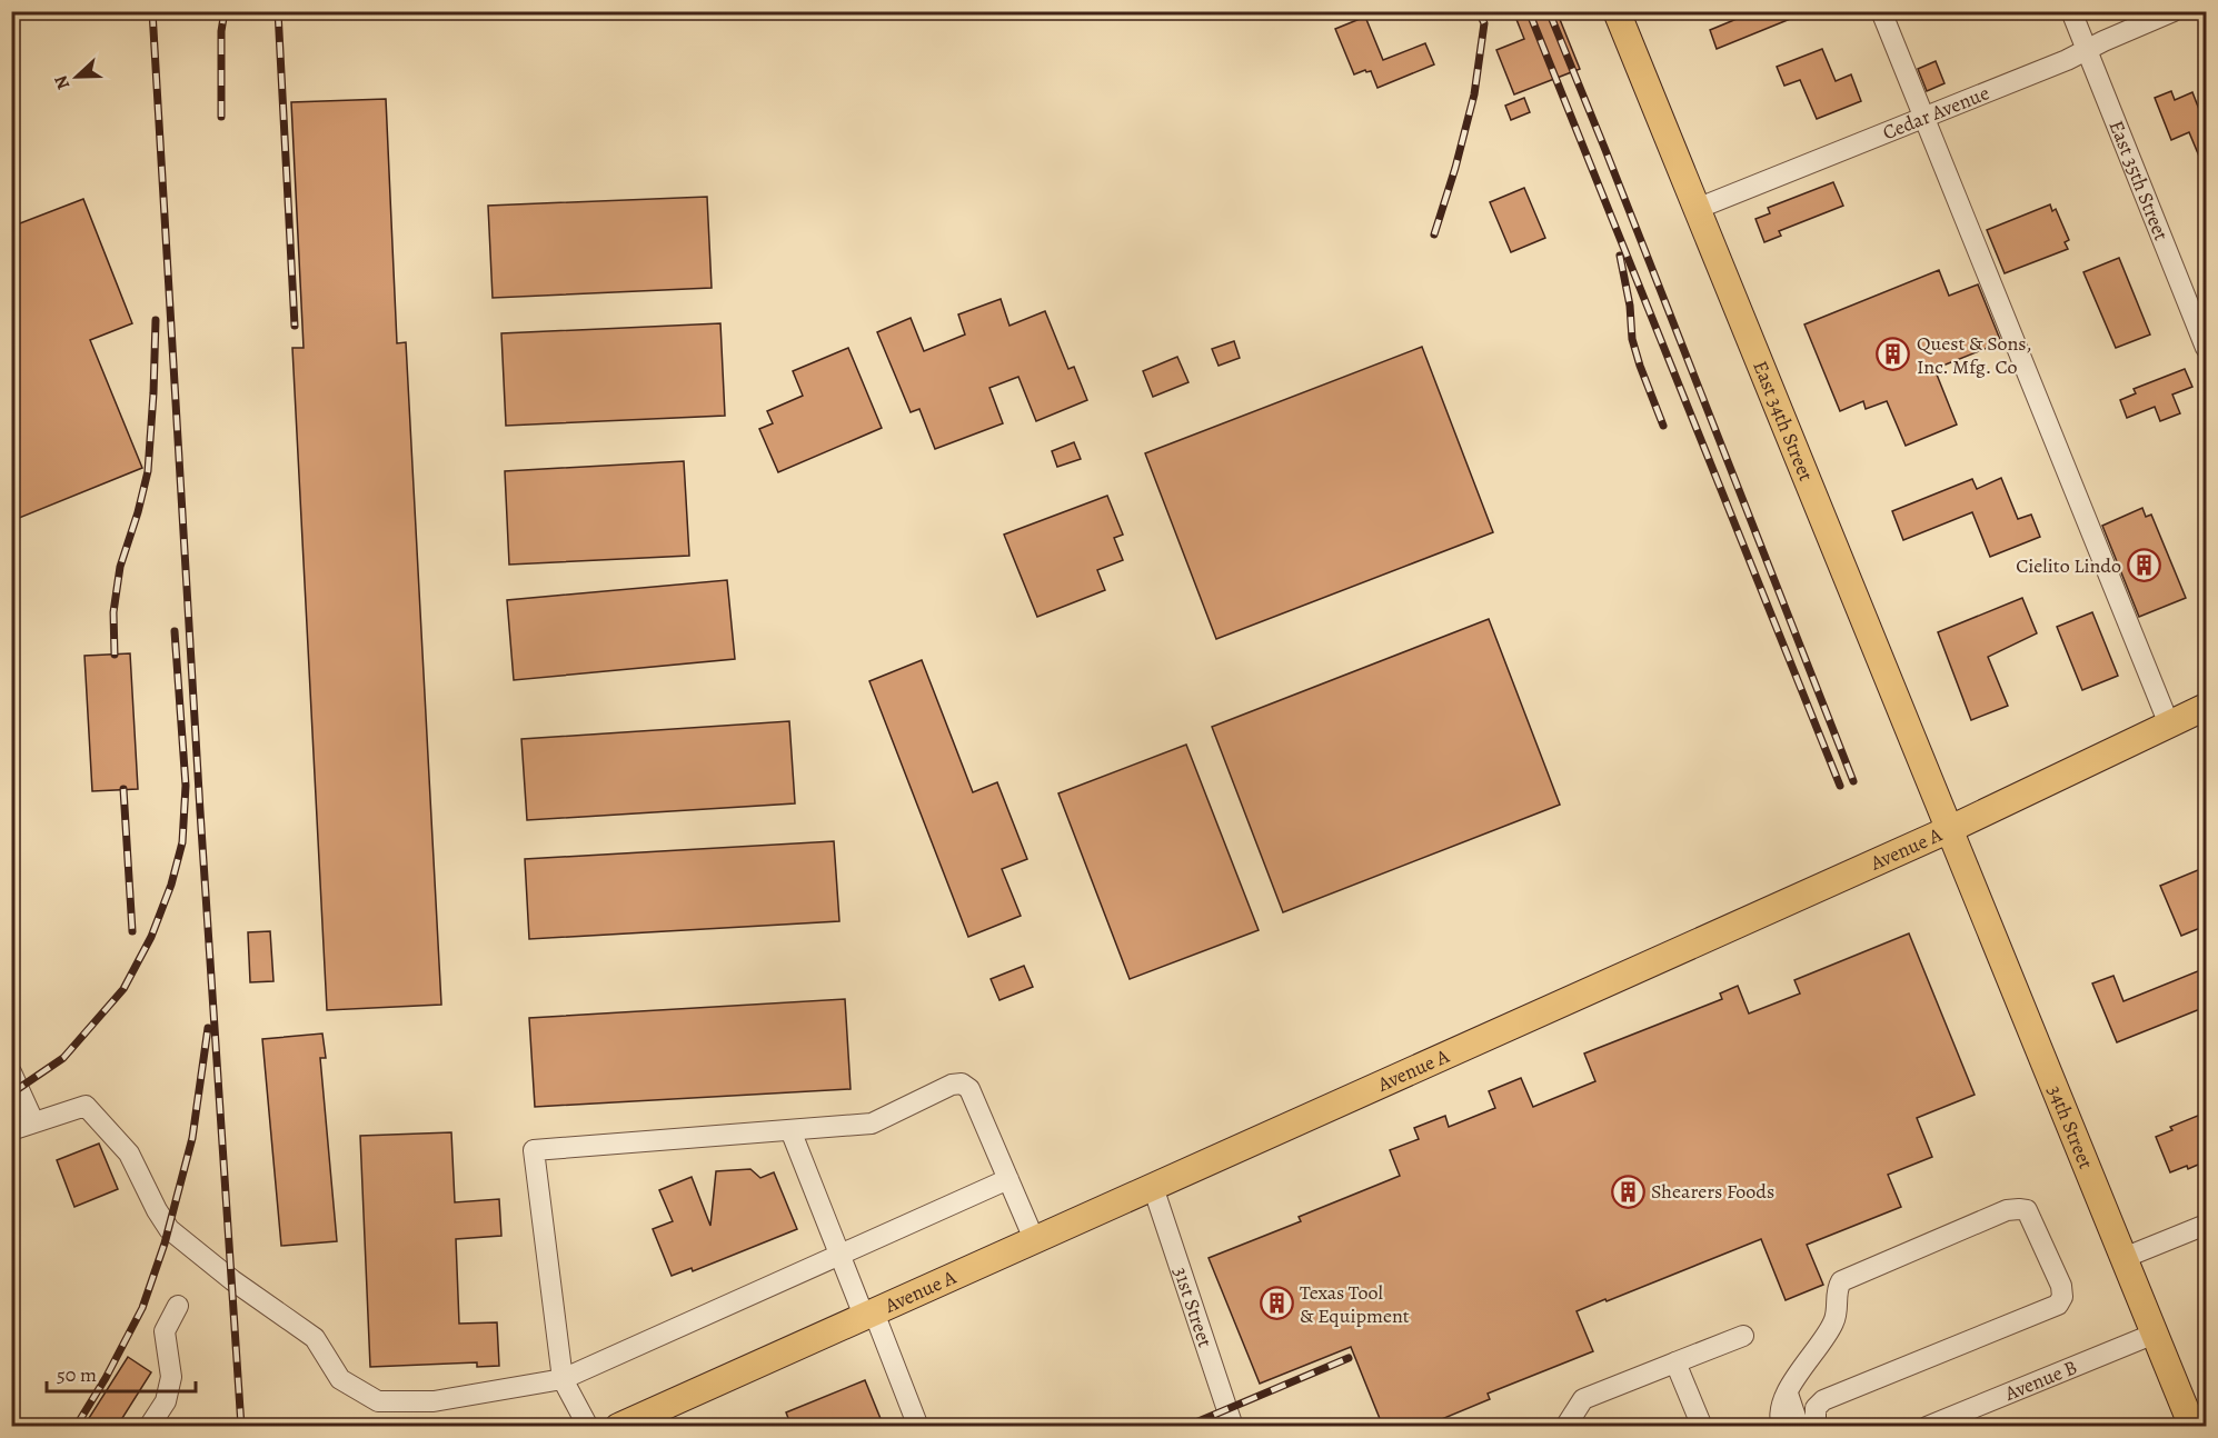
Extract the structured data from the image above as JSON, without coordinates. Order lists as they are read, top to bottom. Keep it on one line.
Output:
{"streets":{"main road":["East 34th Street","Avenue A","34th Street"],"street":["Cedar Avenue","East 35th Street","31st Street","Avenue B"]},"crossings":[["Cedar Avenue","East 35th Street"],["Cedar Avenue","East 34th Street"],["East 34th Street","Avenue A"],["East 34th Street","34th Street"],["Avenue A","34th Street"],["Avenue A","31st Street"],["34th Street","Avenue B"]],"places":{"building":["Quest & Sons, Inc. Mfg. Co","Cielito Lindo","Shearers Foods","Texas Tool & Equipment"]},"scale_bar":"50 m","north":"left"}
